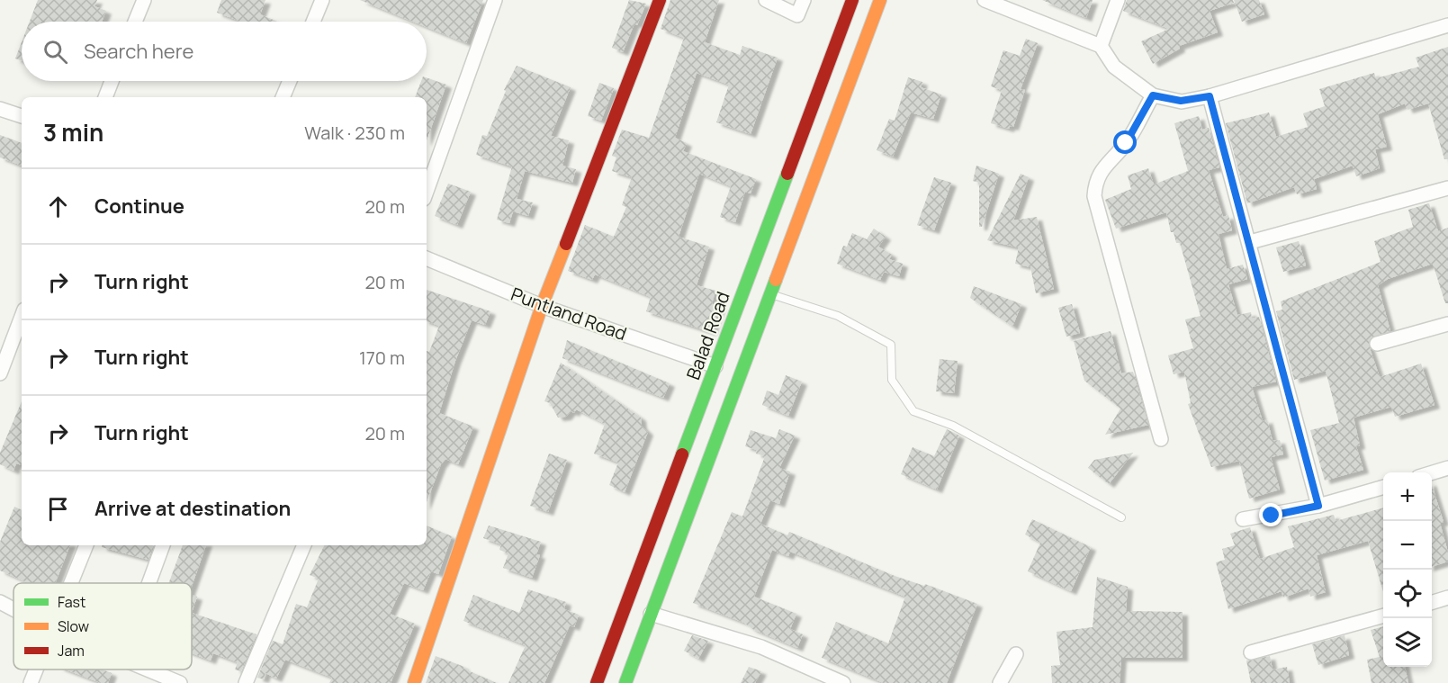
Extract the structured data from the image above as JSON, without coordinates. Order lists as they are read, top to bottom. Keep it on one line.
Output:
{"streets":{"main road":["Balad Road"],"street":["Puntland Road"]},"crossings":[["Puntland Road","Balad Road"]],"legend":["Fast","Slow","Jam"],"page":{"search":"Search here","heading":["3 min","Walk · 230 m"],"list":[["Continue","20 m"],["Turn right","20 m"],["Turn right","170 m"],["Turn right","20 m"],"Arrive at destination"],"map_buttons":["+","−"]}}
